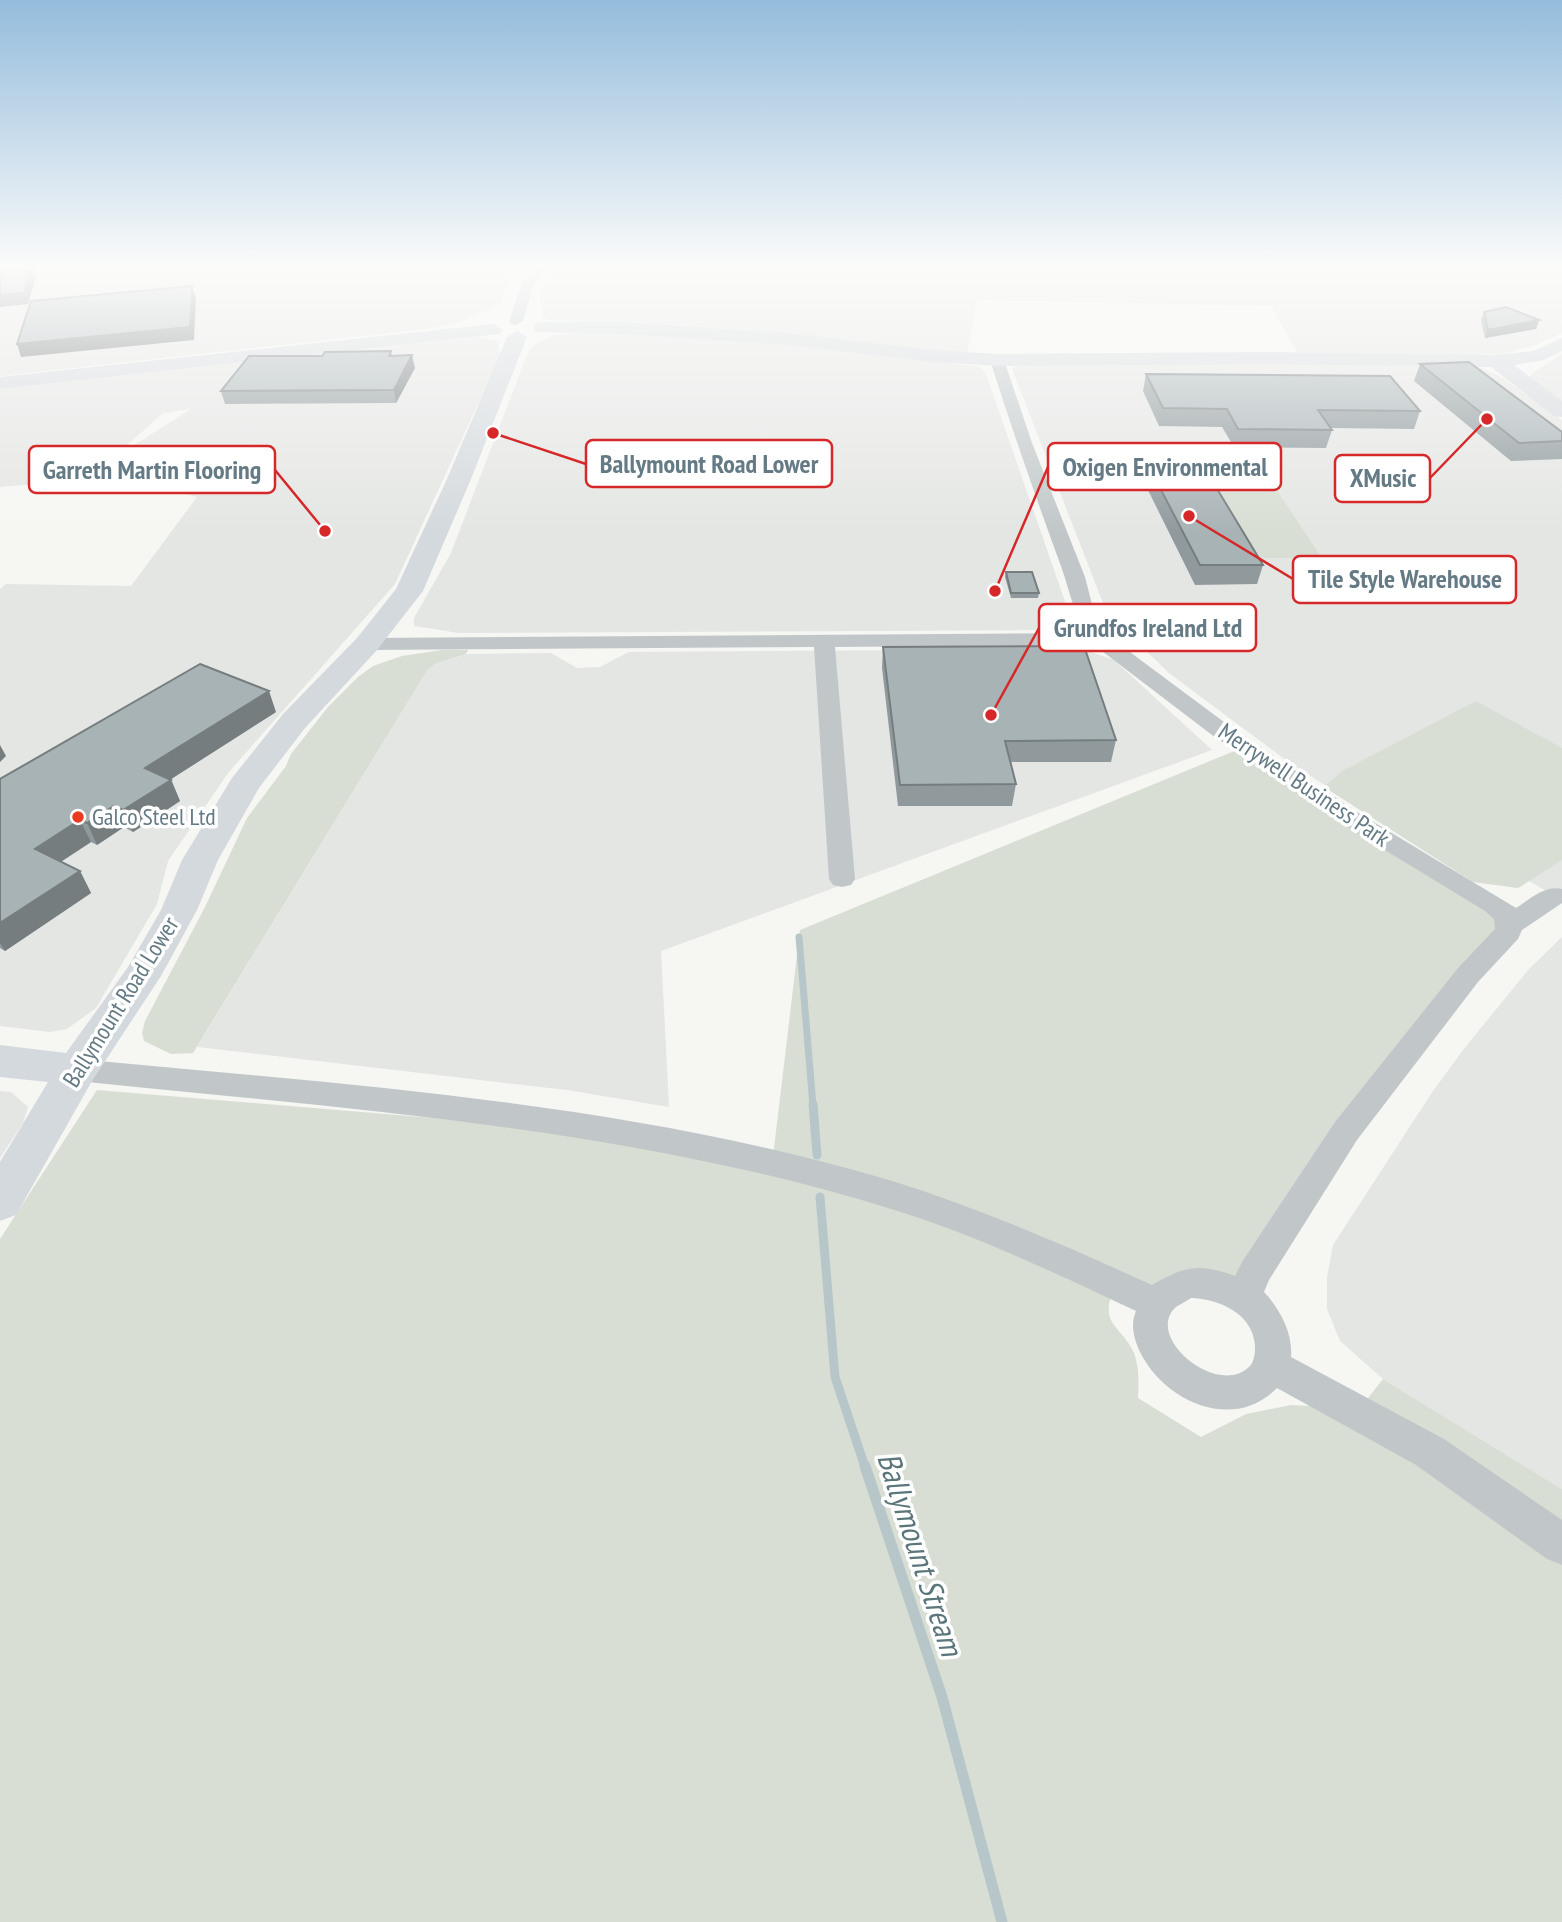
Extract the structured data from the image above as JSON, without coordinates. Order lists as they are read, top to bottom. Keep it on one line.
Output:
{"streets":{"street":["Merrywell Business Park","Ballymount Road Lower"]},"water":["Ballymount Stream"],"places":["XMusic","Ballymount Road Lower","Tile Style Warehouse","Garreth Martin Flooring","Oxigen Environmental","Grundfos Ireland Ltd","Galco Steel Ltd"]}
